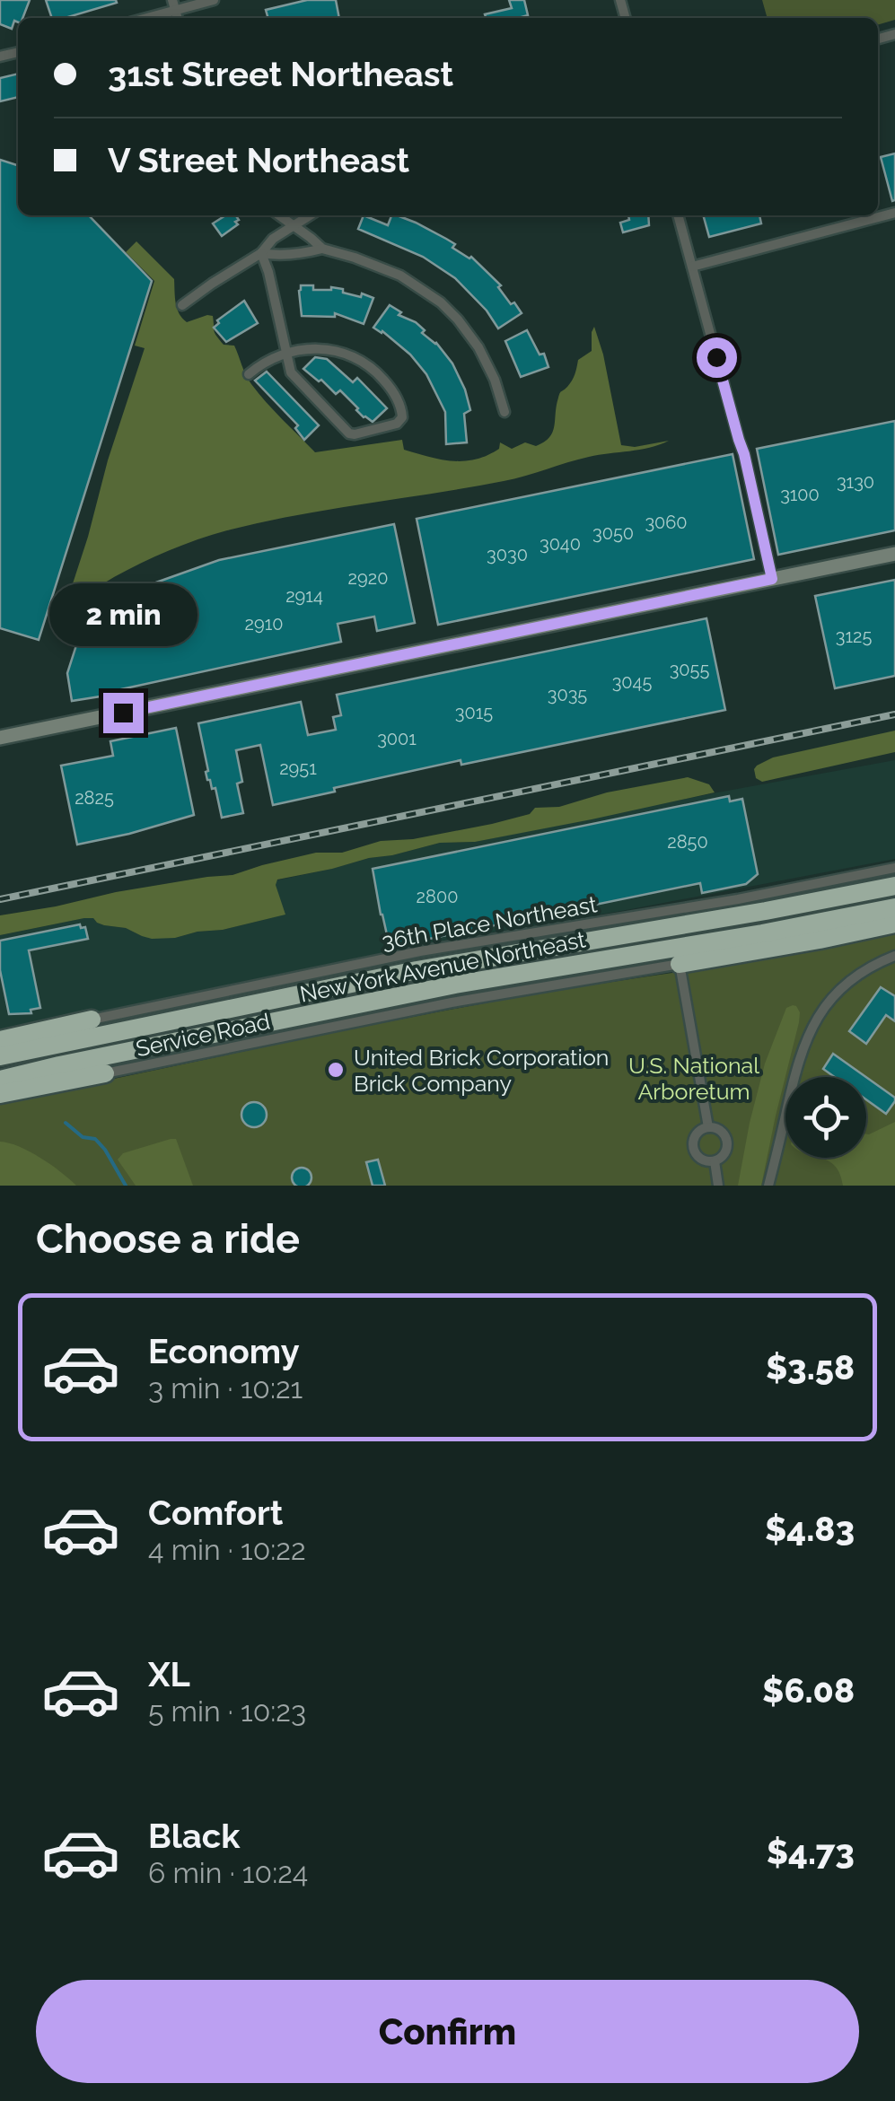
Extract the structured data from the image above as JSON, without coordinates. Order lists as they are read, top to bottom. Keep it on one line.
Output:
{"streets":{"highway":["New York Avenue Northeast"],"street":["36th Place Northeast","Service Road"]},"parks":["U.S. National Arboretum"],"places":["United Brick Corporation Brick Company"],"house_numbers":["3130","3100","3060","3050","3040","3030","2920","2914","2910","3125","3055","3045","3035","3015","3001","2951","2825","2850","2800"],"page":{"banner":["31st Street Northeast","V Street Northeast"],"bubble":"2 min","heading":"Choose a ride","list":[{"name":"Economy","note":"3 min · 10:21","value":"$3.58"},{"name":"Comfort","note":"4 min · 10:22","value":"$4.83"},{"name":"XL","note":"5 min · 10:23","value":"$6.08"},{"name":"Black","note":"6 min · 10:24","value":"$4.73"}],"buttons":"Confirm"}}
